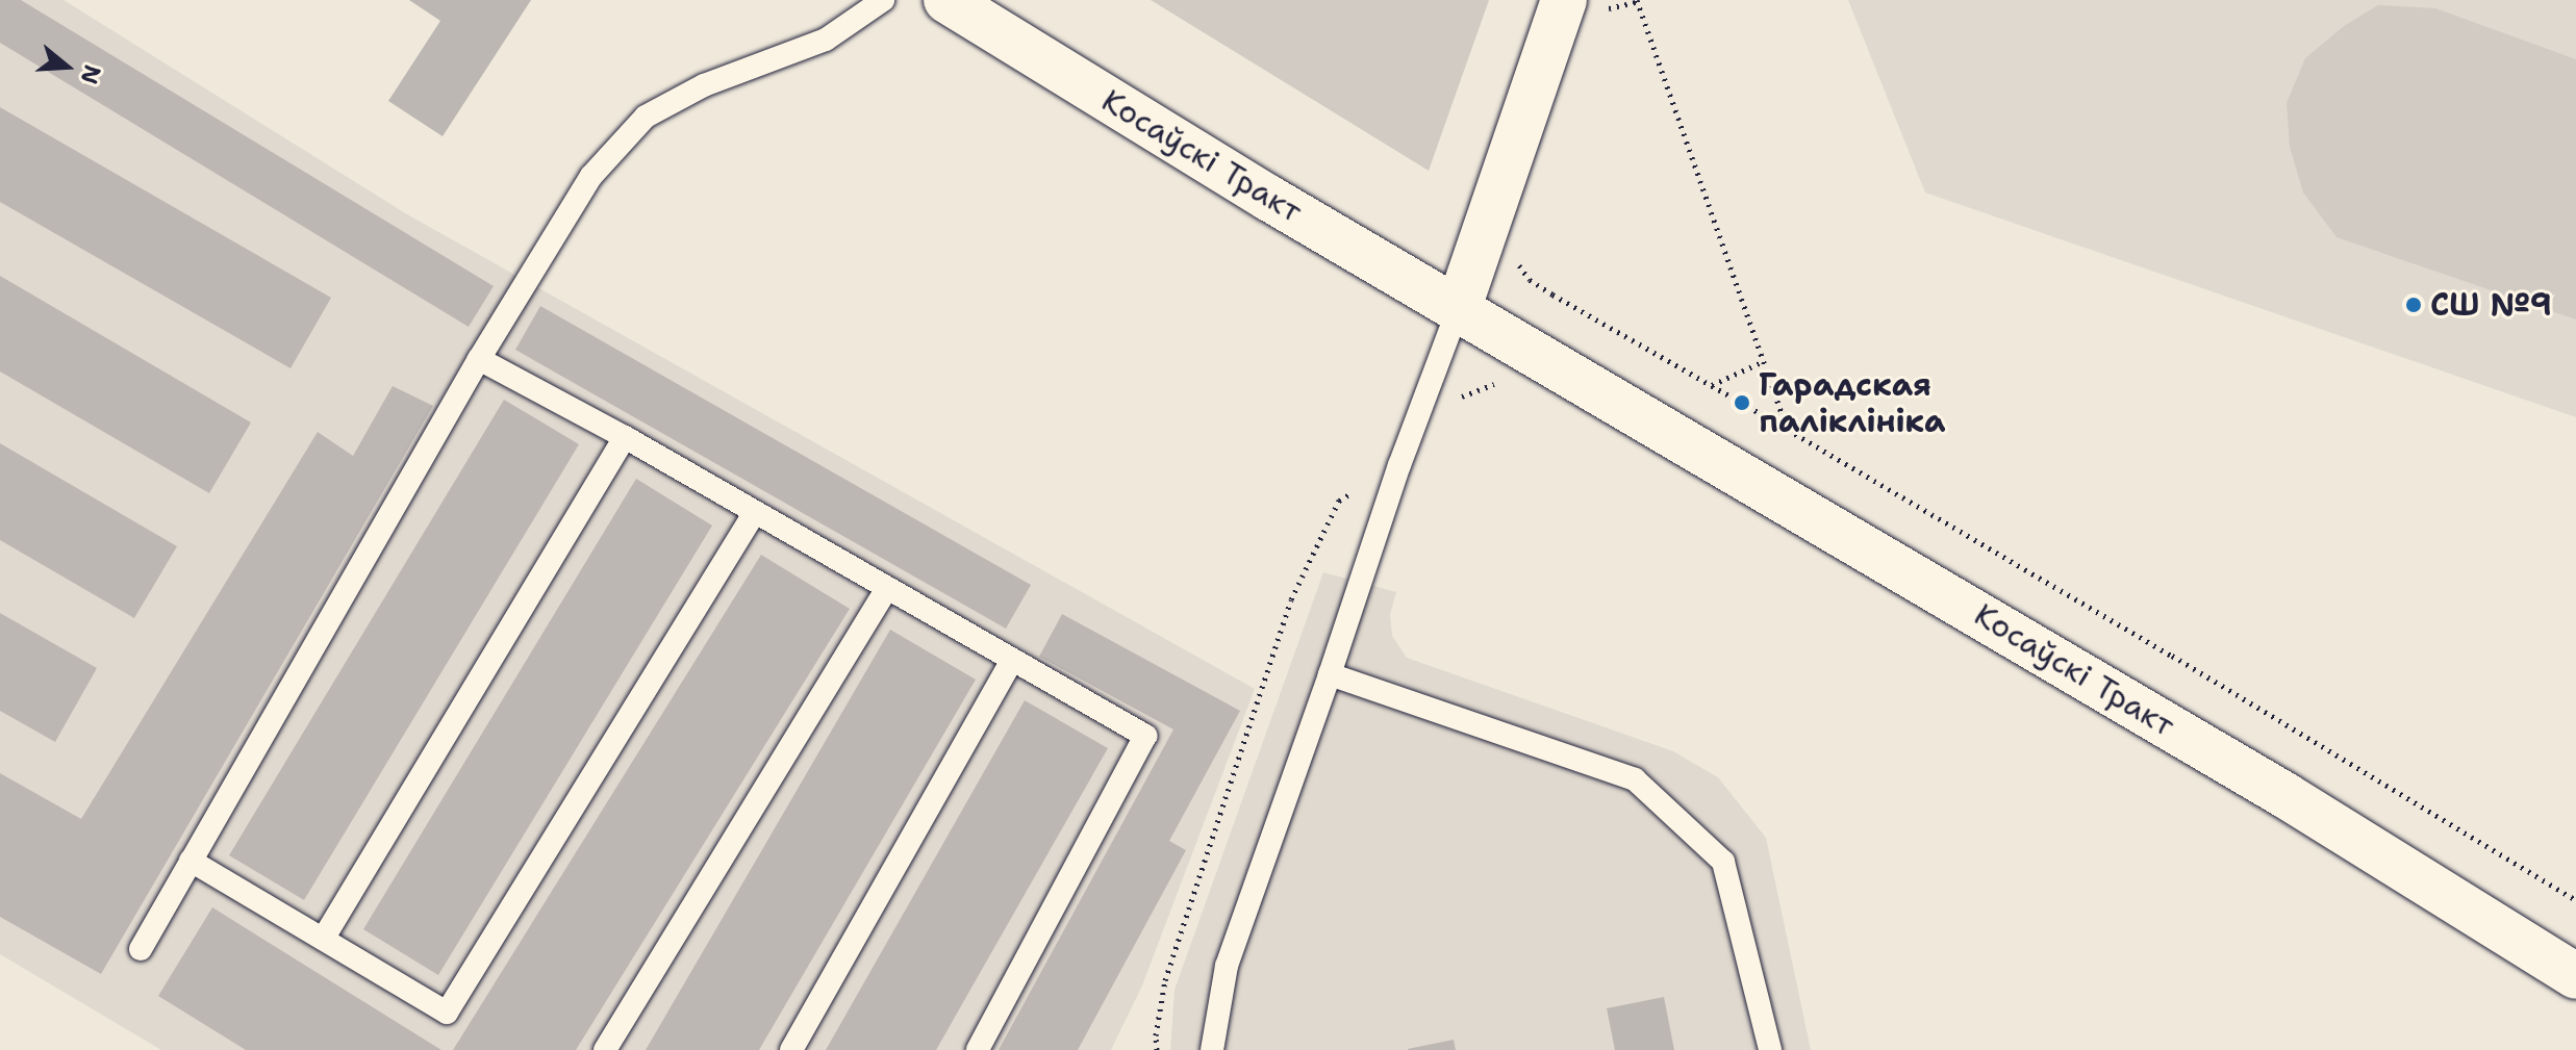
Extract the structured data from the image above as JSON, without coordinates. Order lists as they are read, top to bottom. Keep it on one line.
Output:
{"streets":{"main road":["Косаўскі Тракт"]},"places":["СШ №9","Гарадская паліклініка"],"north":"right"}
